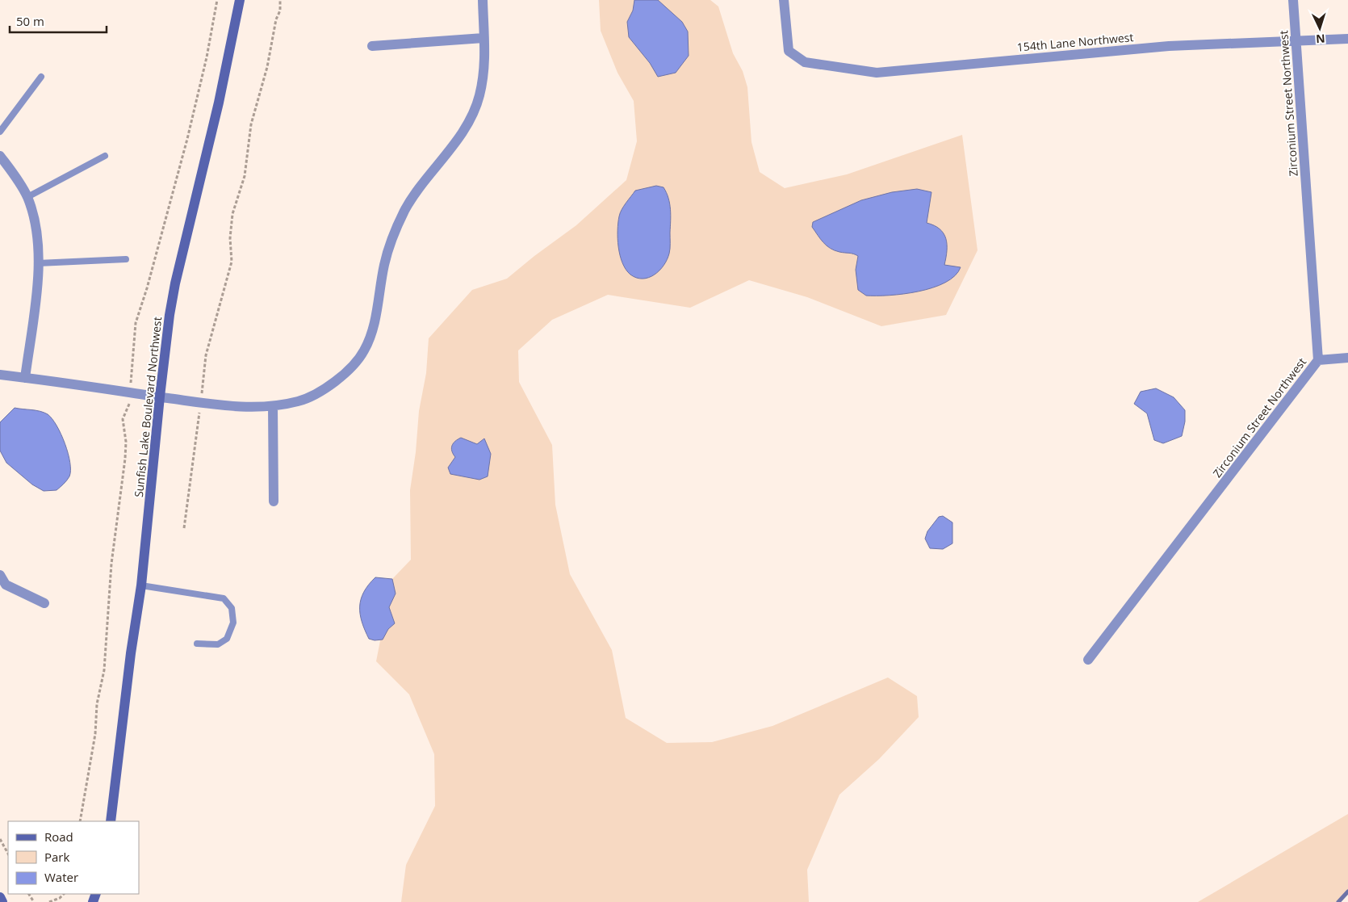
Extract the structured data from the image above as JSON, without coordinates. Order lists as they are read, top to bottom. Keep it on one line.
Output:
{"streets":{"street":["154th Lane Northwest","Zirconium Street Northwest","Sunfish Lake Boulevard Northwest"]},"crossings":[["154th Lane Northwest","Zirconium Street Northwest"]],"legend":["Road","Park","Water"],"scale_bar":"50 m","north":"bottom"}
